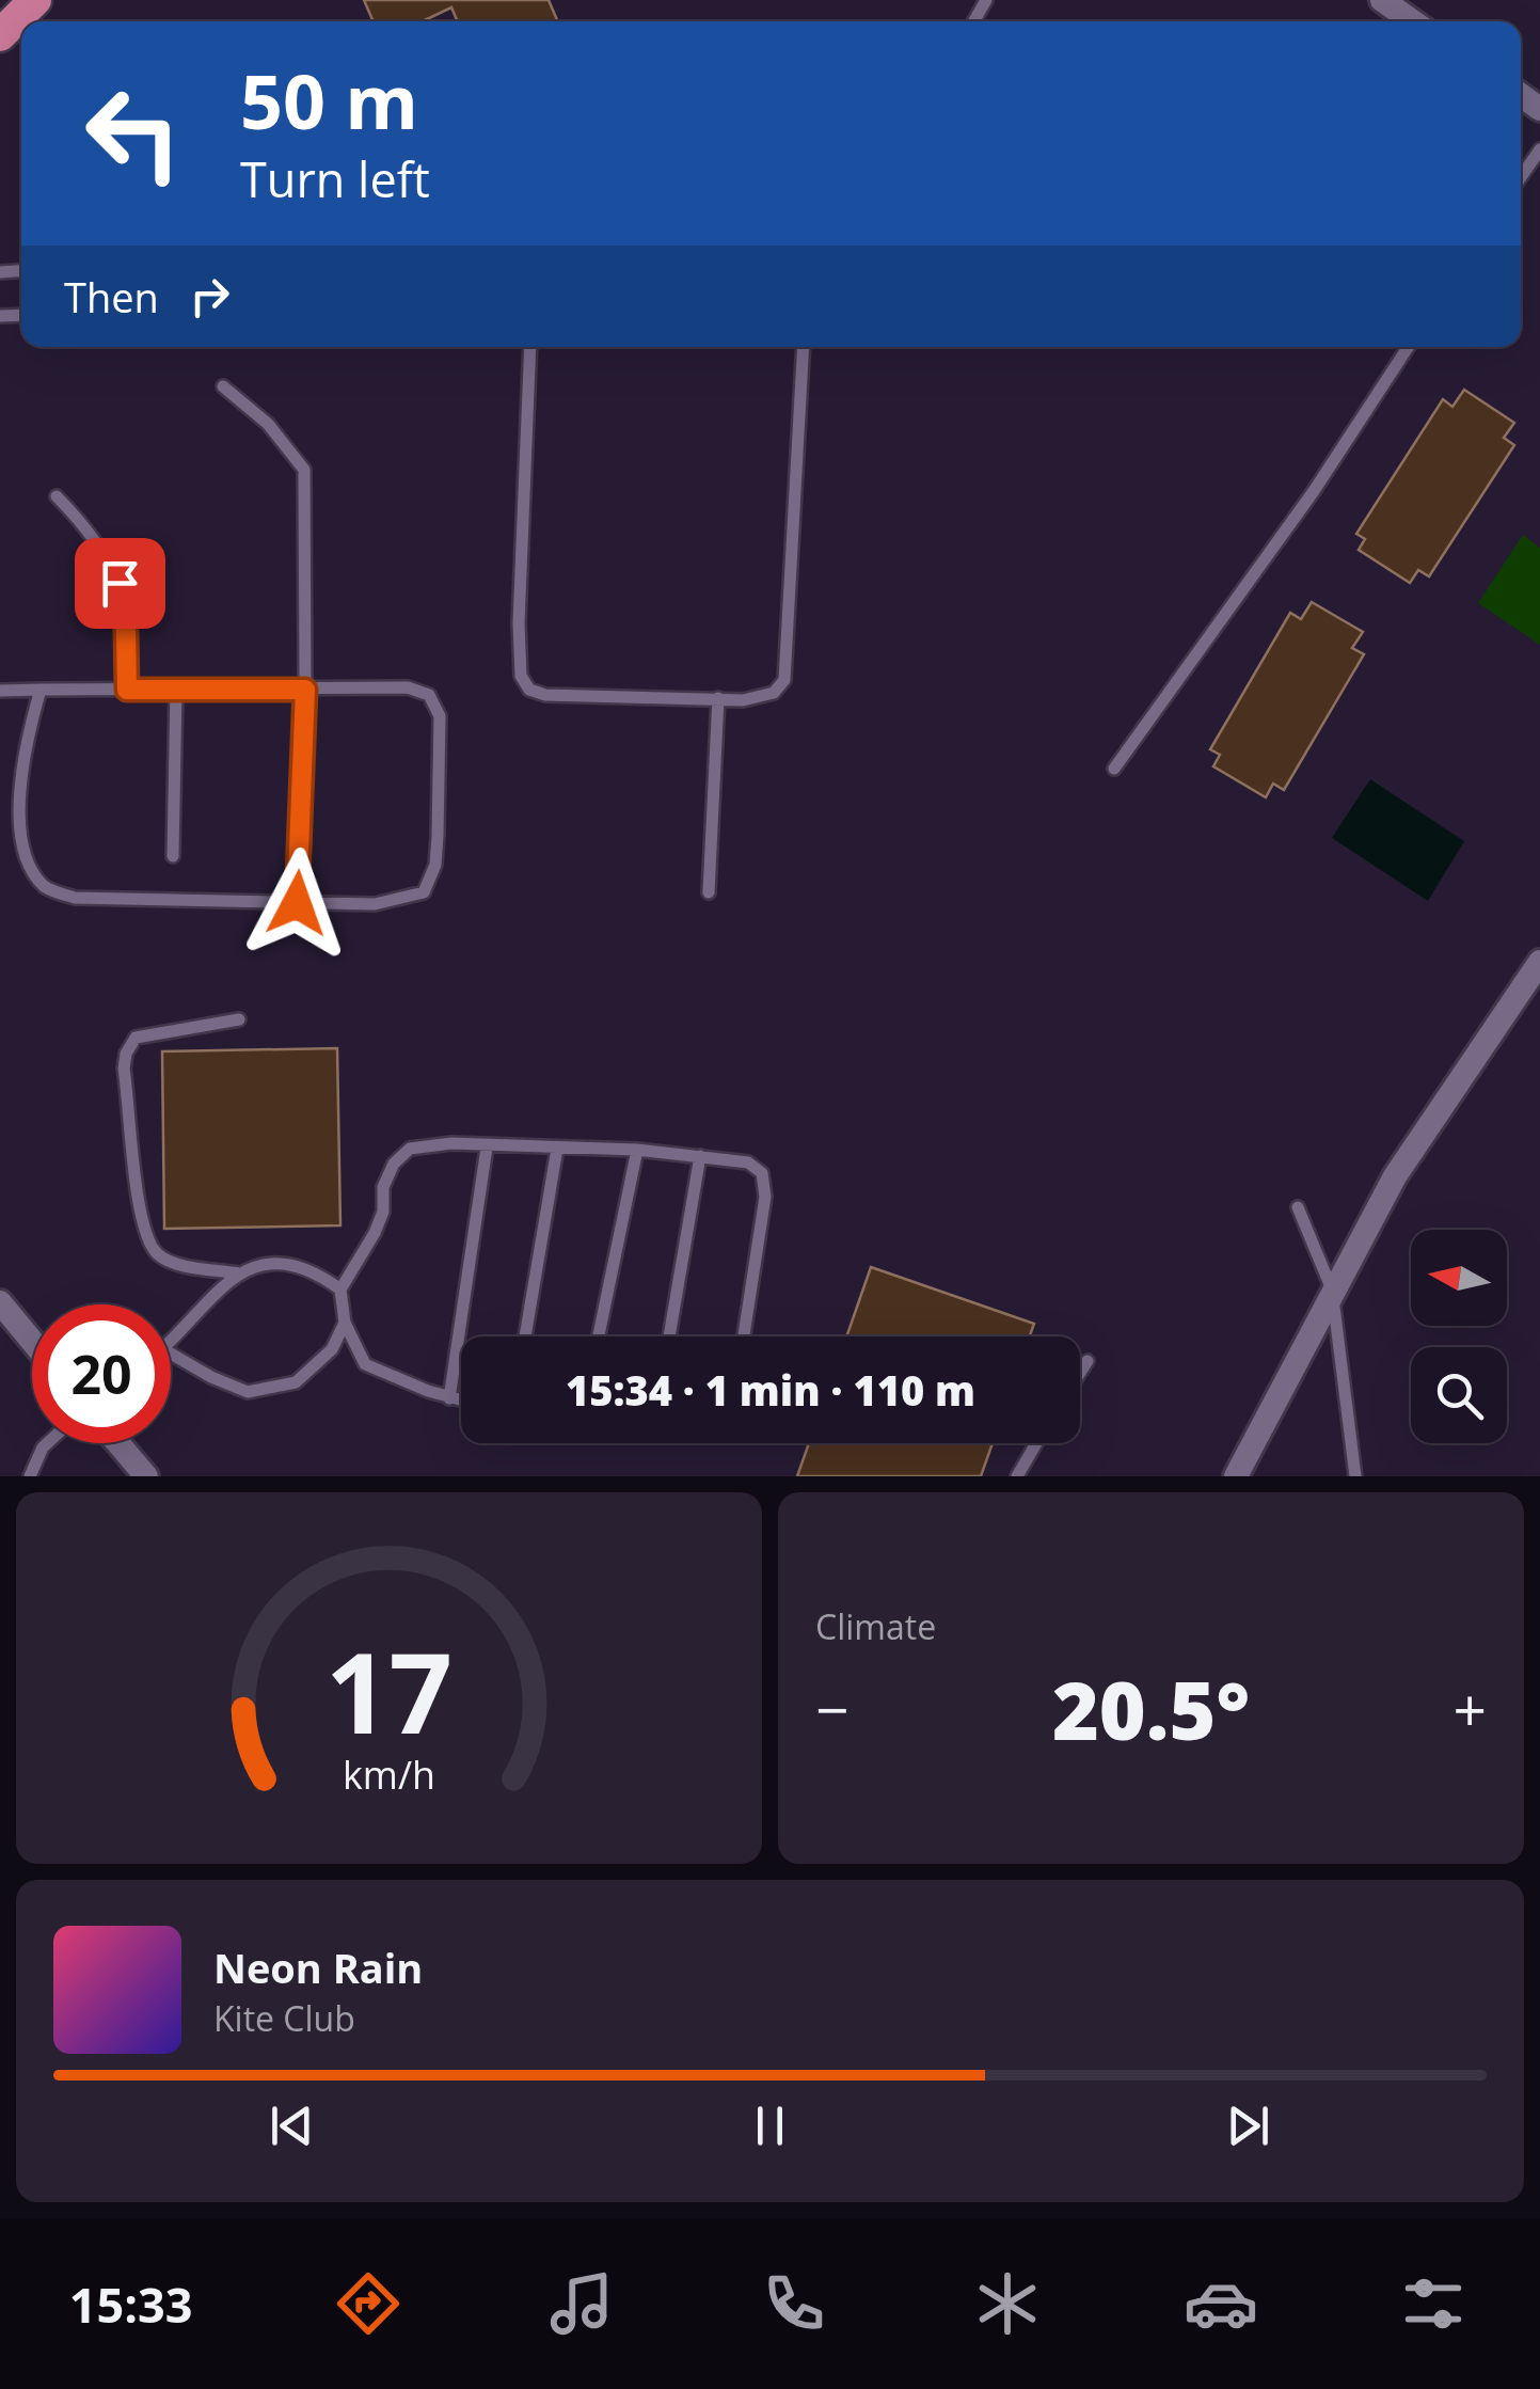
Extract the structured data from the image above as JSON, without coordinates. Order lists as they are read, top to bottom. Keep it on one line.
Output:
{"north":"left","page":{"turn":["50 m","Turn left"],"then":"Then","limit":"20","trip":"15:34 · 1 min · 110 m","tile":"Climate","heat":["−","20.5°","+"],"song":["Neon Rain","Kite Club"],"tabs":"15:33","gauge":["17","km/h"]}}
